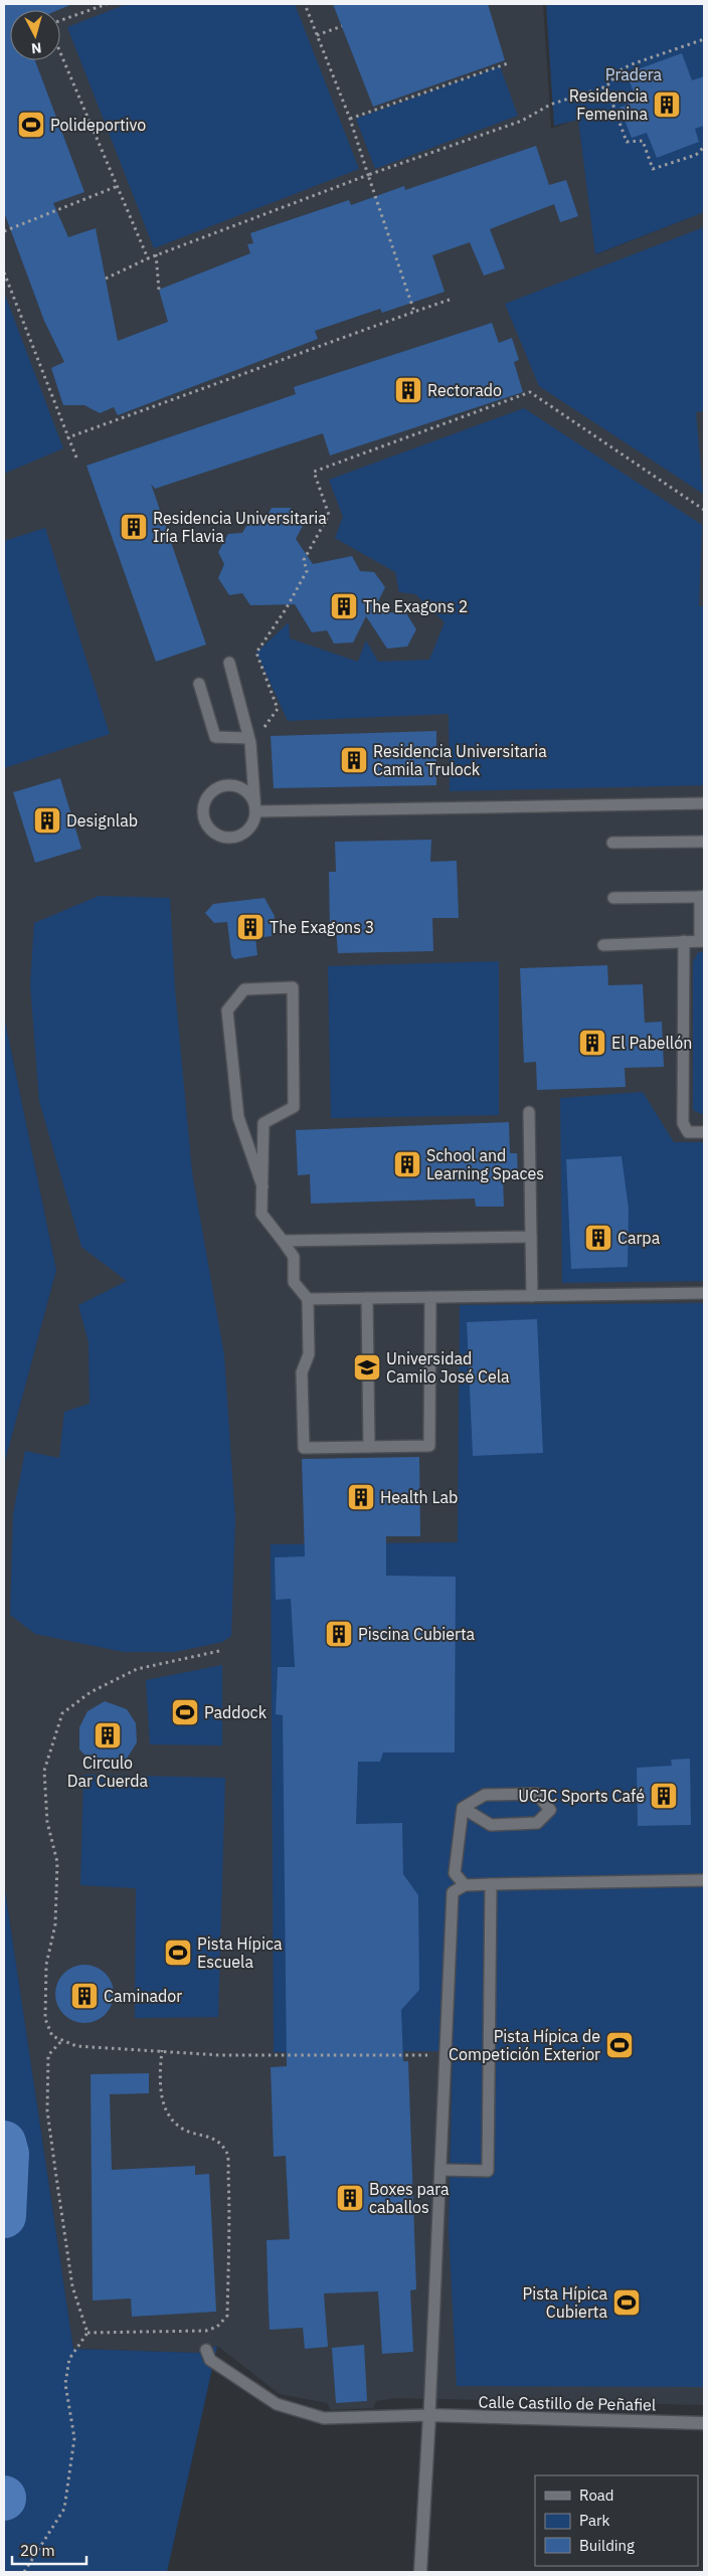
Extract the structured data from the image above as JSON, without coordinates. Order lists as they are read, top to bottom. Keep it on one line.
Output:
{"streets":{"street":["Calle Castillo de Peñafiel"]},"parks":["Pradera"],"places":{"building":["Residencia Femenina","Rectorado","Residencia Universitaria Iría Flavia","The Exagons 2","Residencia Universitaria Camila Trulock","Designlab","The Exagons 3","El Pabellón","School and Learning Spaces","Carpa","Health Lab","Piscina Cubierta","Circulo Dar Cuerda","UCJC Sports Café","Caminador","Boxes para caballos"],"sports":["Polideportivo","Paddock","Pista Hípica Escuela","Pista Hípica de Competición Exterior","Pista Hípica Cubierta"],"school or university":["Universidad Camilo José Cela"]},"legend":["Road","Park","Building"],"scale_bar":"20 m","north":"bottom"}
